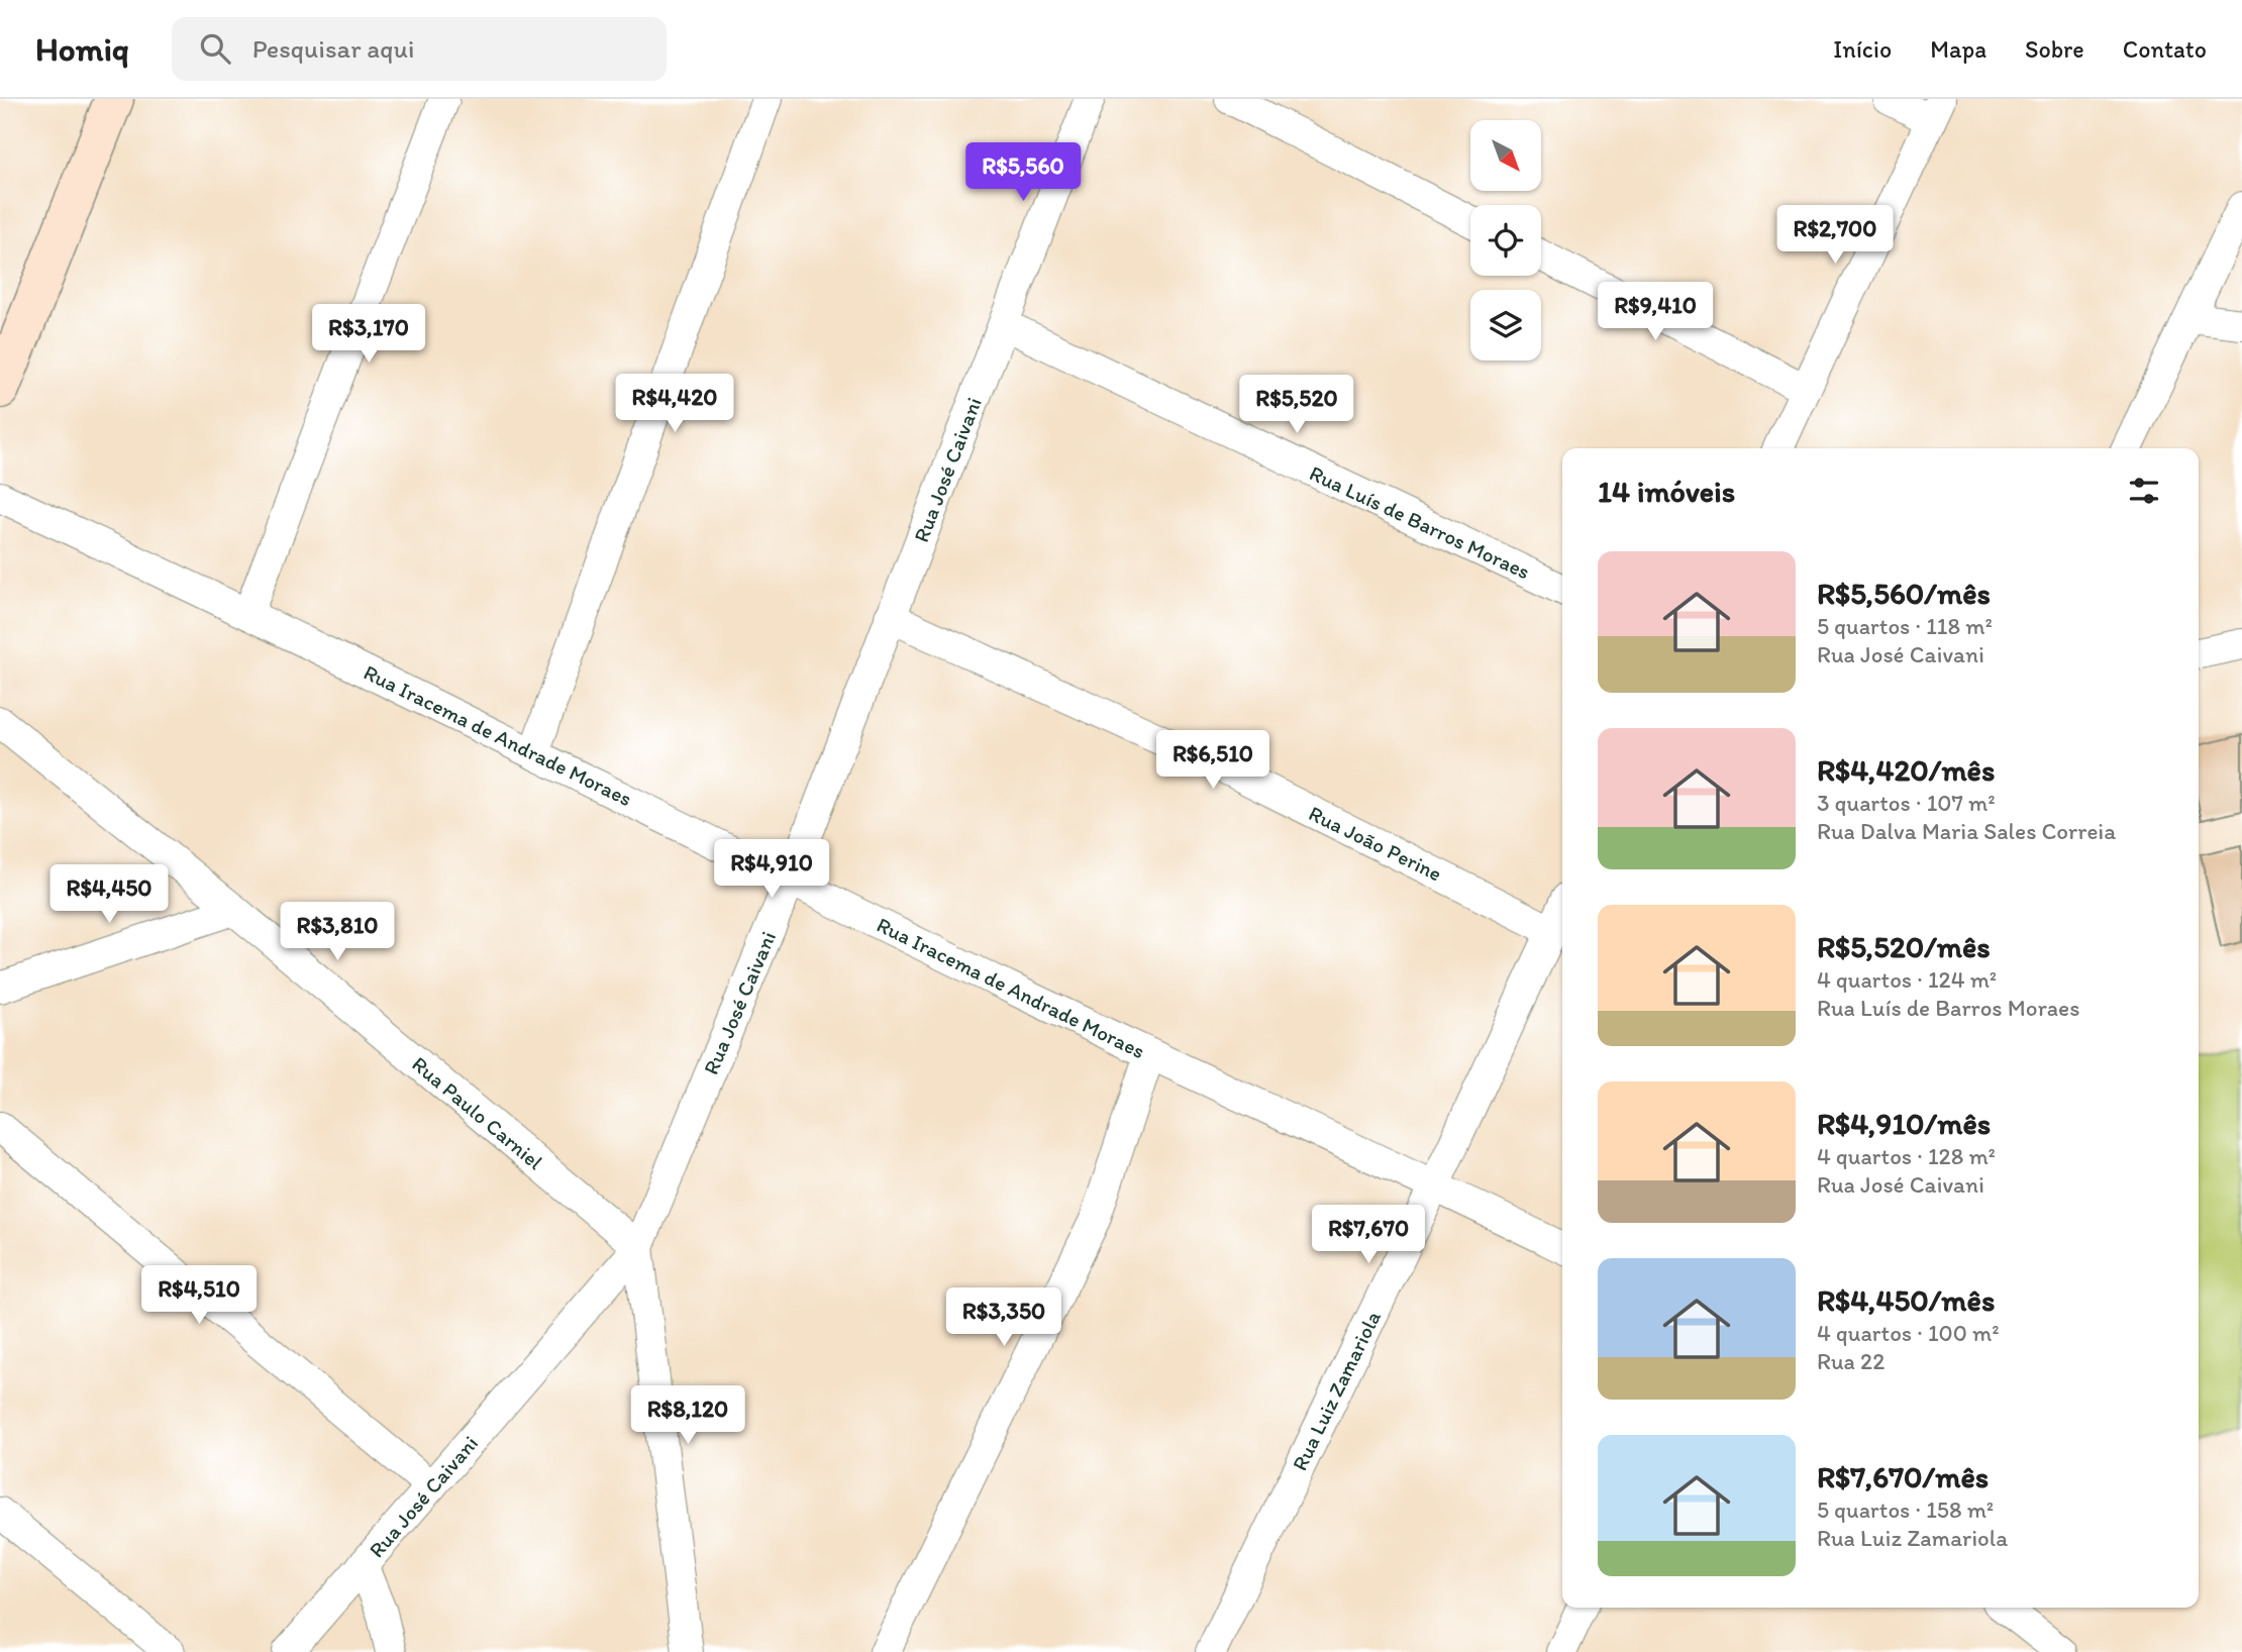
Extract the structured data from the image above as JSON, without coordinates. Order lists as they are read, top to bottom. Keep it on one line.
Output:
{"streets":{"street":["Rua José Caivani","Rua Luís de Barros Moraes","Rua Iracema de Andrade Moraes","Rua João Perine","Rua Paulo Carniel","Rua Luiz Zamariola"]},"crossings":[["Rua José Caivani","Rua Luís de Barros Moraes"],["Rua José Caivani","Rua Iracema de Andrade Moraes"],["Rua José Caivani","Rua João Perine"],["Rua José Caivani","Rua Paulo Carniel"],["Rua Iracema de Andrade Moraes","Rua Luiz Zamariola"],["Rua João Perine","Rua Luiz Zamariola"]],"north":"bottom right","page":{"header":"Homiq","search":"Pesquisar aqui","nav":["Início","Mapa","Sobre","Contato"],"price":["R$5,560","R$2,700","R$9,410","R$3,170","R$4,420","R$5,520","R$6,510","R$4,910","R$4,450","R$3,810","R$7,670","R$4,510","R$3,350","R$8,120"],"heading":"14 imóveis","list":[{"name":"R$5,560/mês","note":"5 quartos · 118 m² · Rua José Caivani"},{"name":"R$4,420/mês","note":"3 quartos · 107 m² · Rua Dalva Maria Sales Correia"},{"name":"R$5,520/mês","note":"4 quartos · 124 m² · Rua Luís de Barros Moraes"},{"name":"R$4,910/mês","note":"4 quartos · 128 m² · Rua José Caivani"},{"name":"R$4,450/mês","note":"4 quartos · 100 m² · Rua 22"},{"name":"R$7,670/mês","note":"5 quartos · 158 m² · Rua Luiz Zamariola"}]}}
